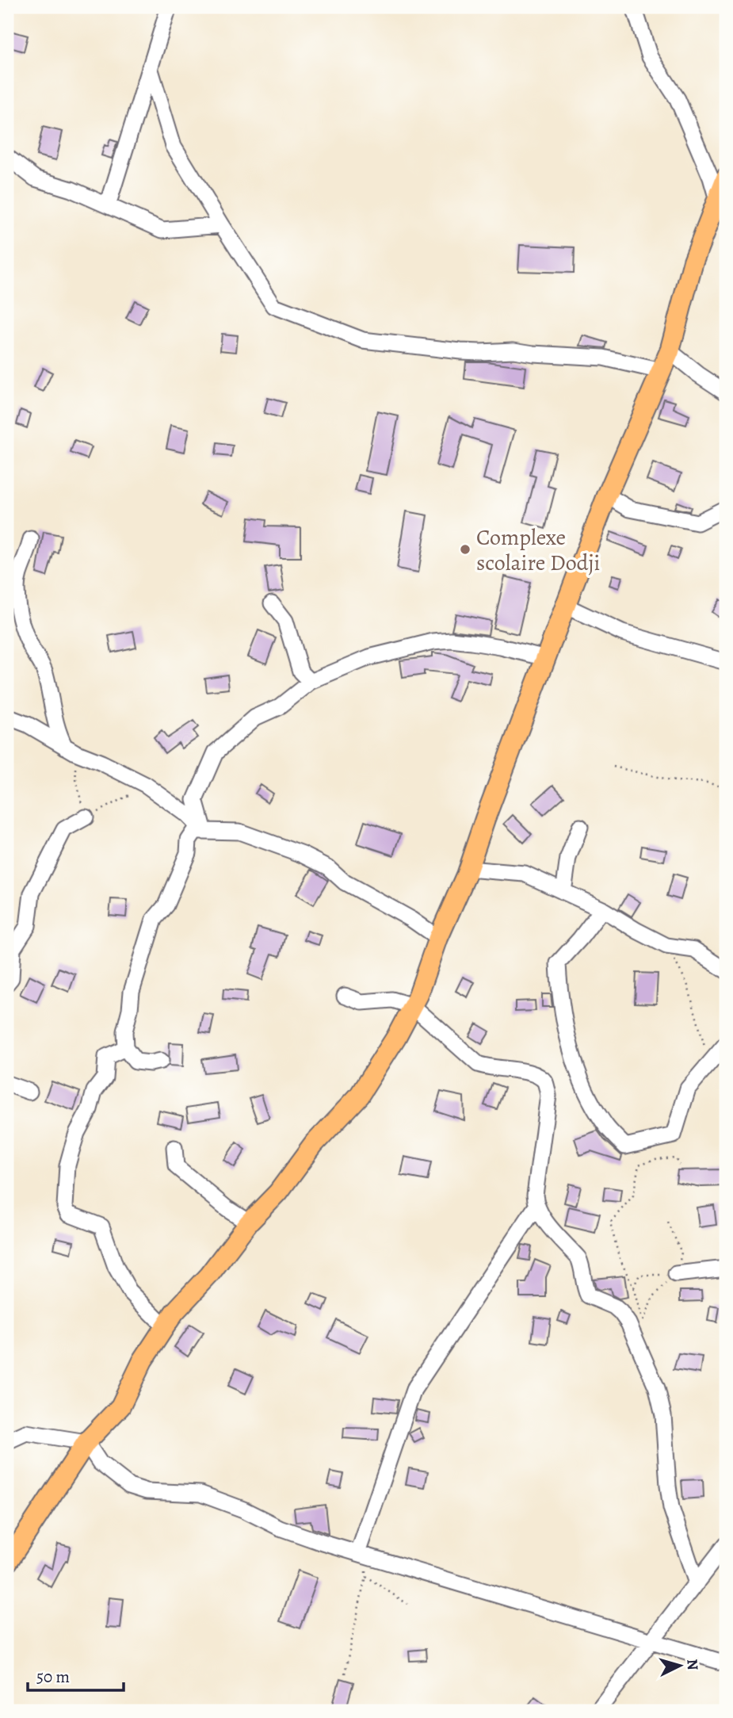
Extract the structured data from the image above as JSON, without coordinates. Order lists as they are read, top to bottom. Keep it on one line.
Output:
{"places":["Complexe scolaire Dodji"],"scale_bar":"50 m","north":"right"}
